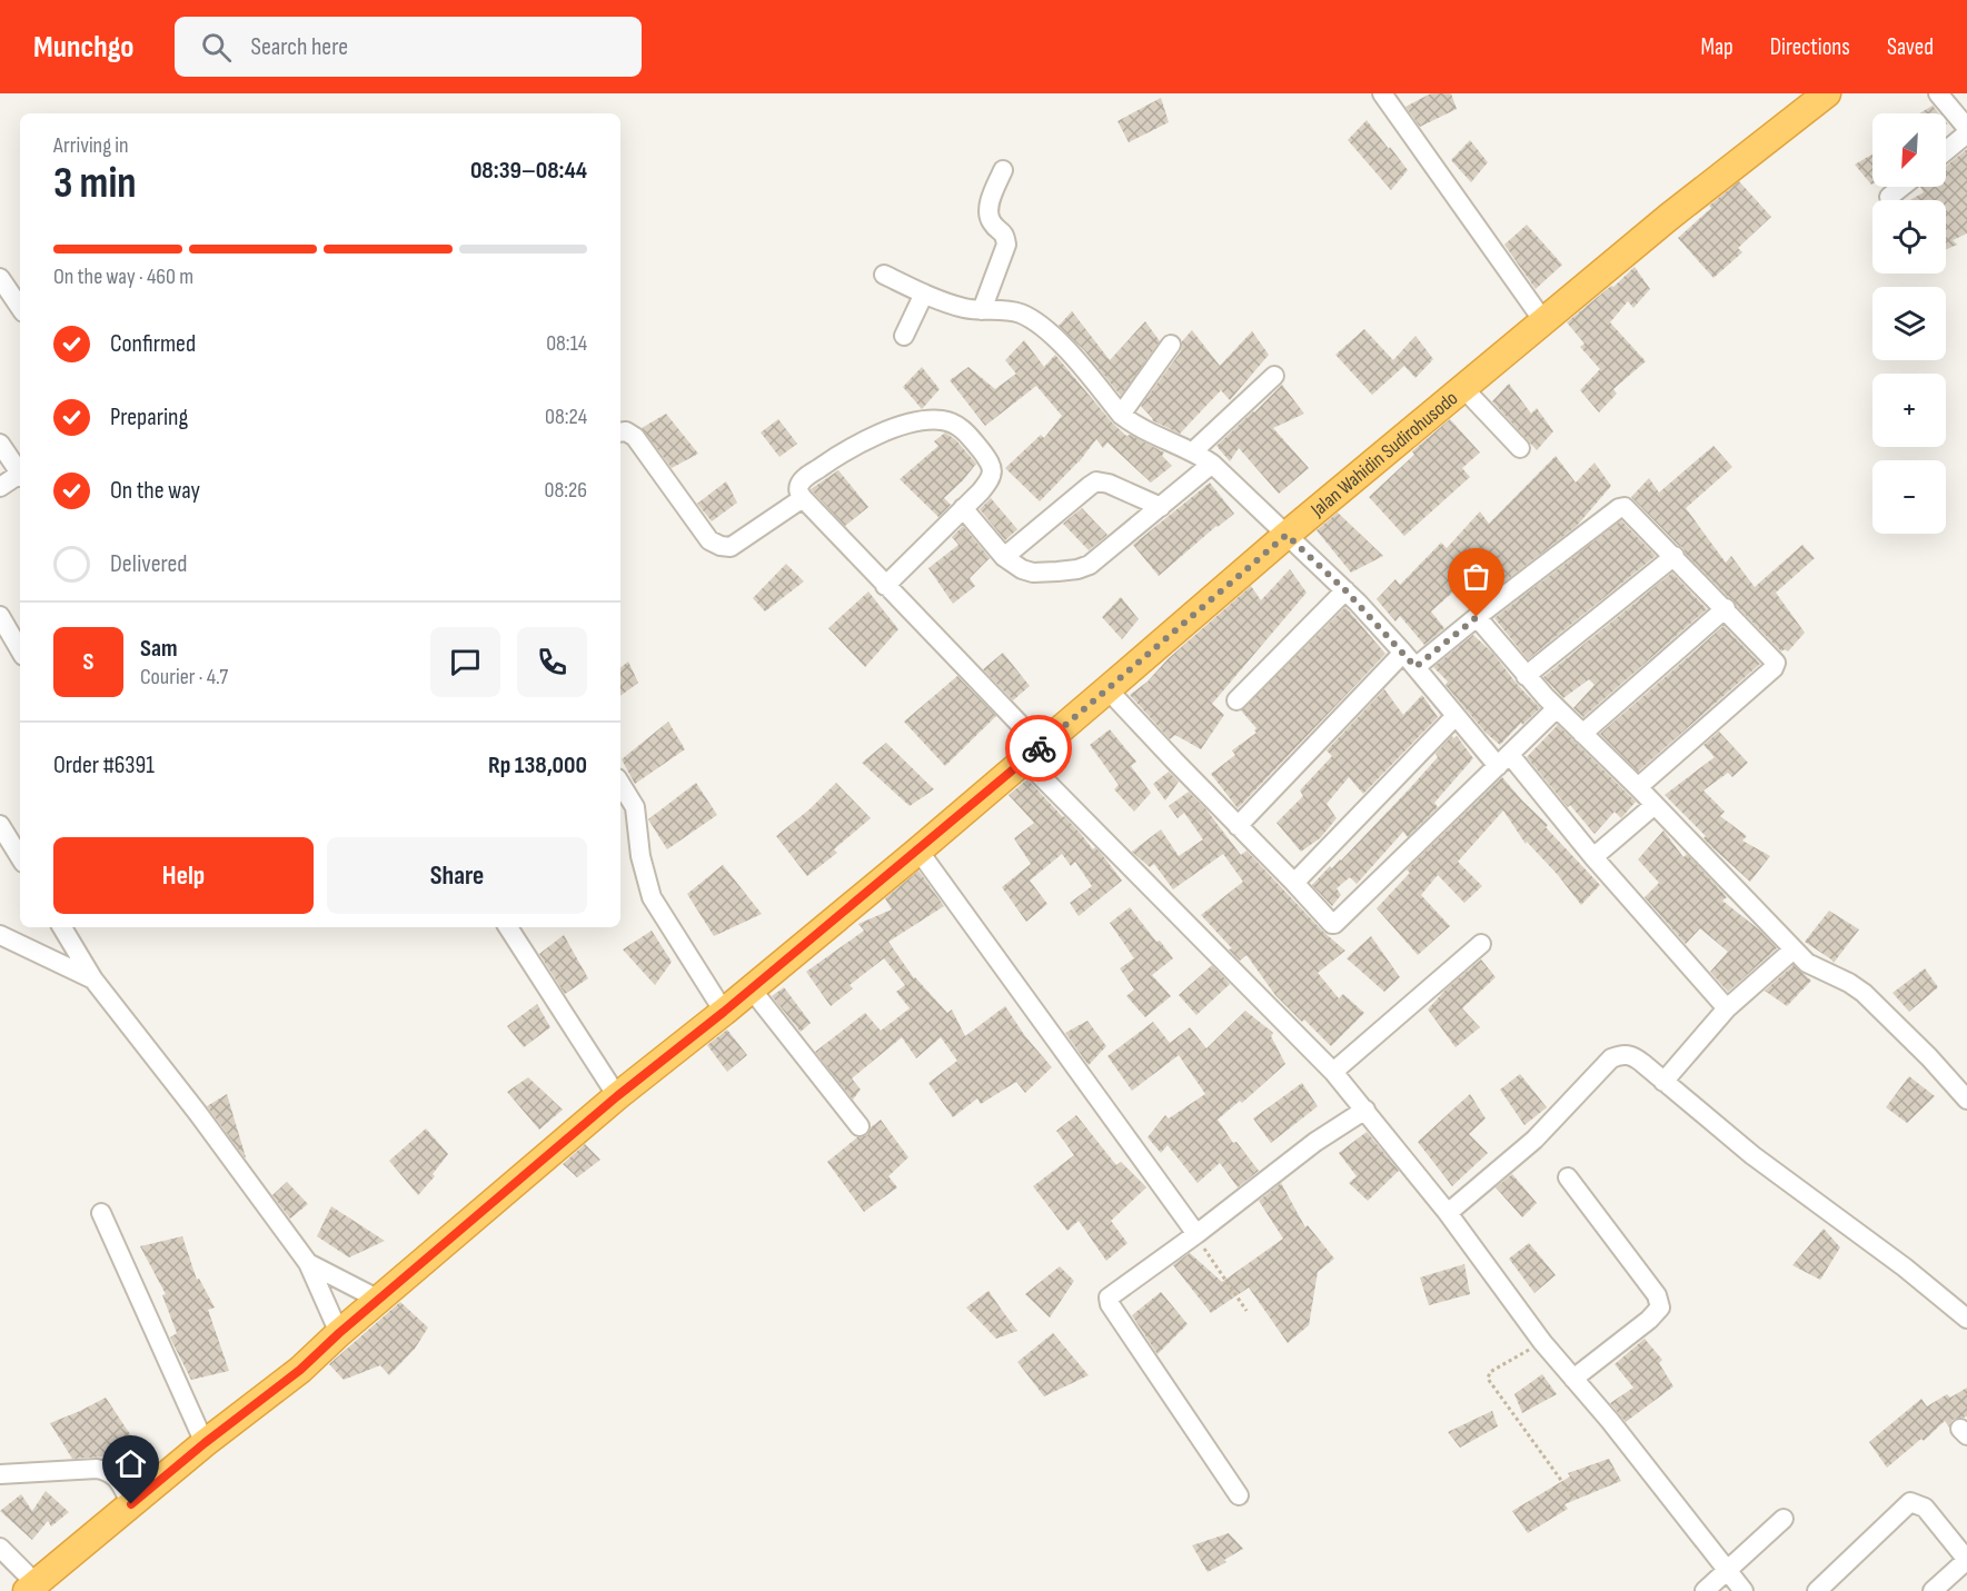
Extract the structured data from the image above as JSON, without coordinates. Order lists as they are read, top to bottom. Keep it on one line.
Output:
{"streets":{"highway":["Jalan Wahidin Sudirohusodo"]},"north":"bottom left","page":{"header":"Munchgo","search":"Search here","nav":["Map","Directions","Saved"],"map_buttons":["+","−"],"heading":["3 min","Arriving in","08:39–08:44"],"panel":["Sam","Courier · 4.7","Order #6391","Rp 138,000"],"bar":"On the way · 460 m","list":[["Confirmed","08:14"],["Preparing","08:24"],["On the way","08:26"],"Delivered"],"round":"S","buttons":["Help","Share"]}}
